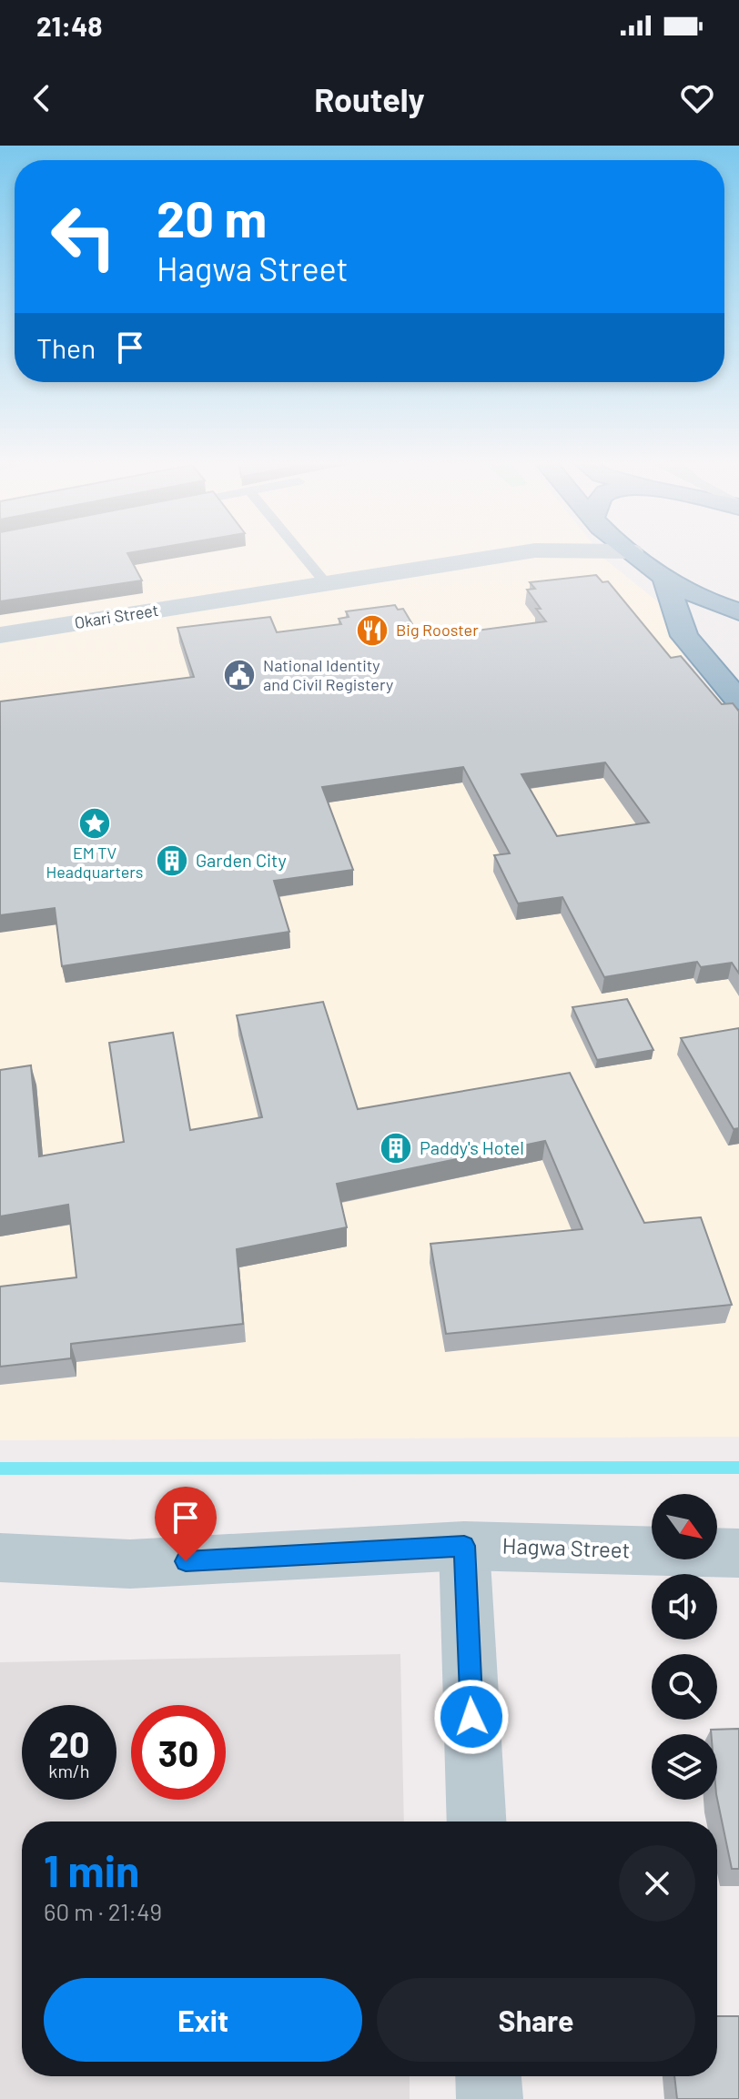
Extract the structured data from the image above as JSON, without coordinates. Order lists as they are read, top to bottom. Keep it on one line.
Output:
{"streets":{"street":["Okari Street","Hagwa Street"]},"places":{"restaurant":["Big Rooster"],"public building":["National Identity and Civil Registery"],"place":["EM TV Headquarters"],"building":["Garden City","Paddy's Hotel"]},"north":"bottom right","page":{"status":"21:48","header":"Routely","turn":["20 m","Hagwa Street"],"then":"Then","speed":"20 km/h","limit":"30","heading":["1 min","60 m · 21:49"],"buttons":["Exit","Share"]}}
